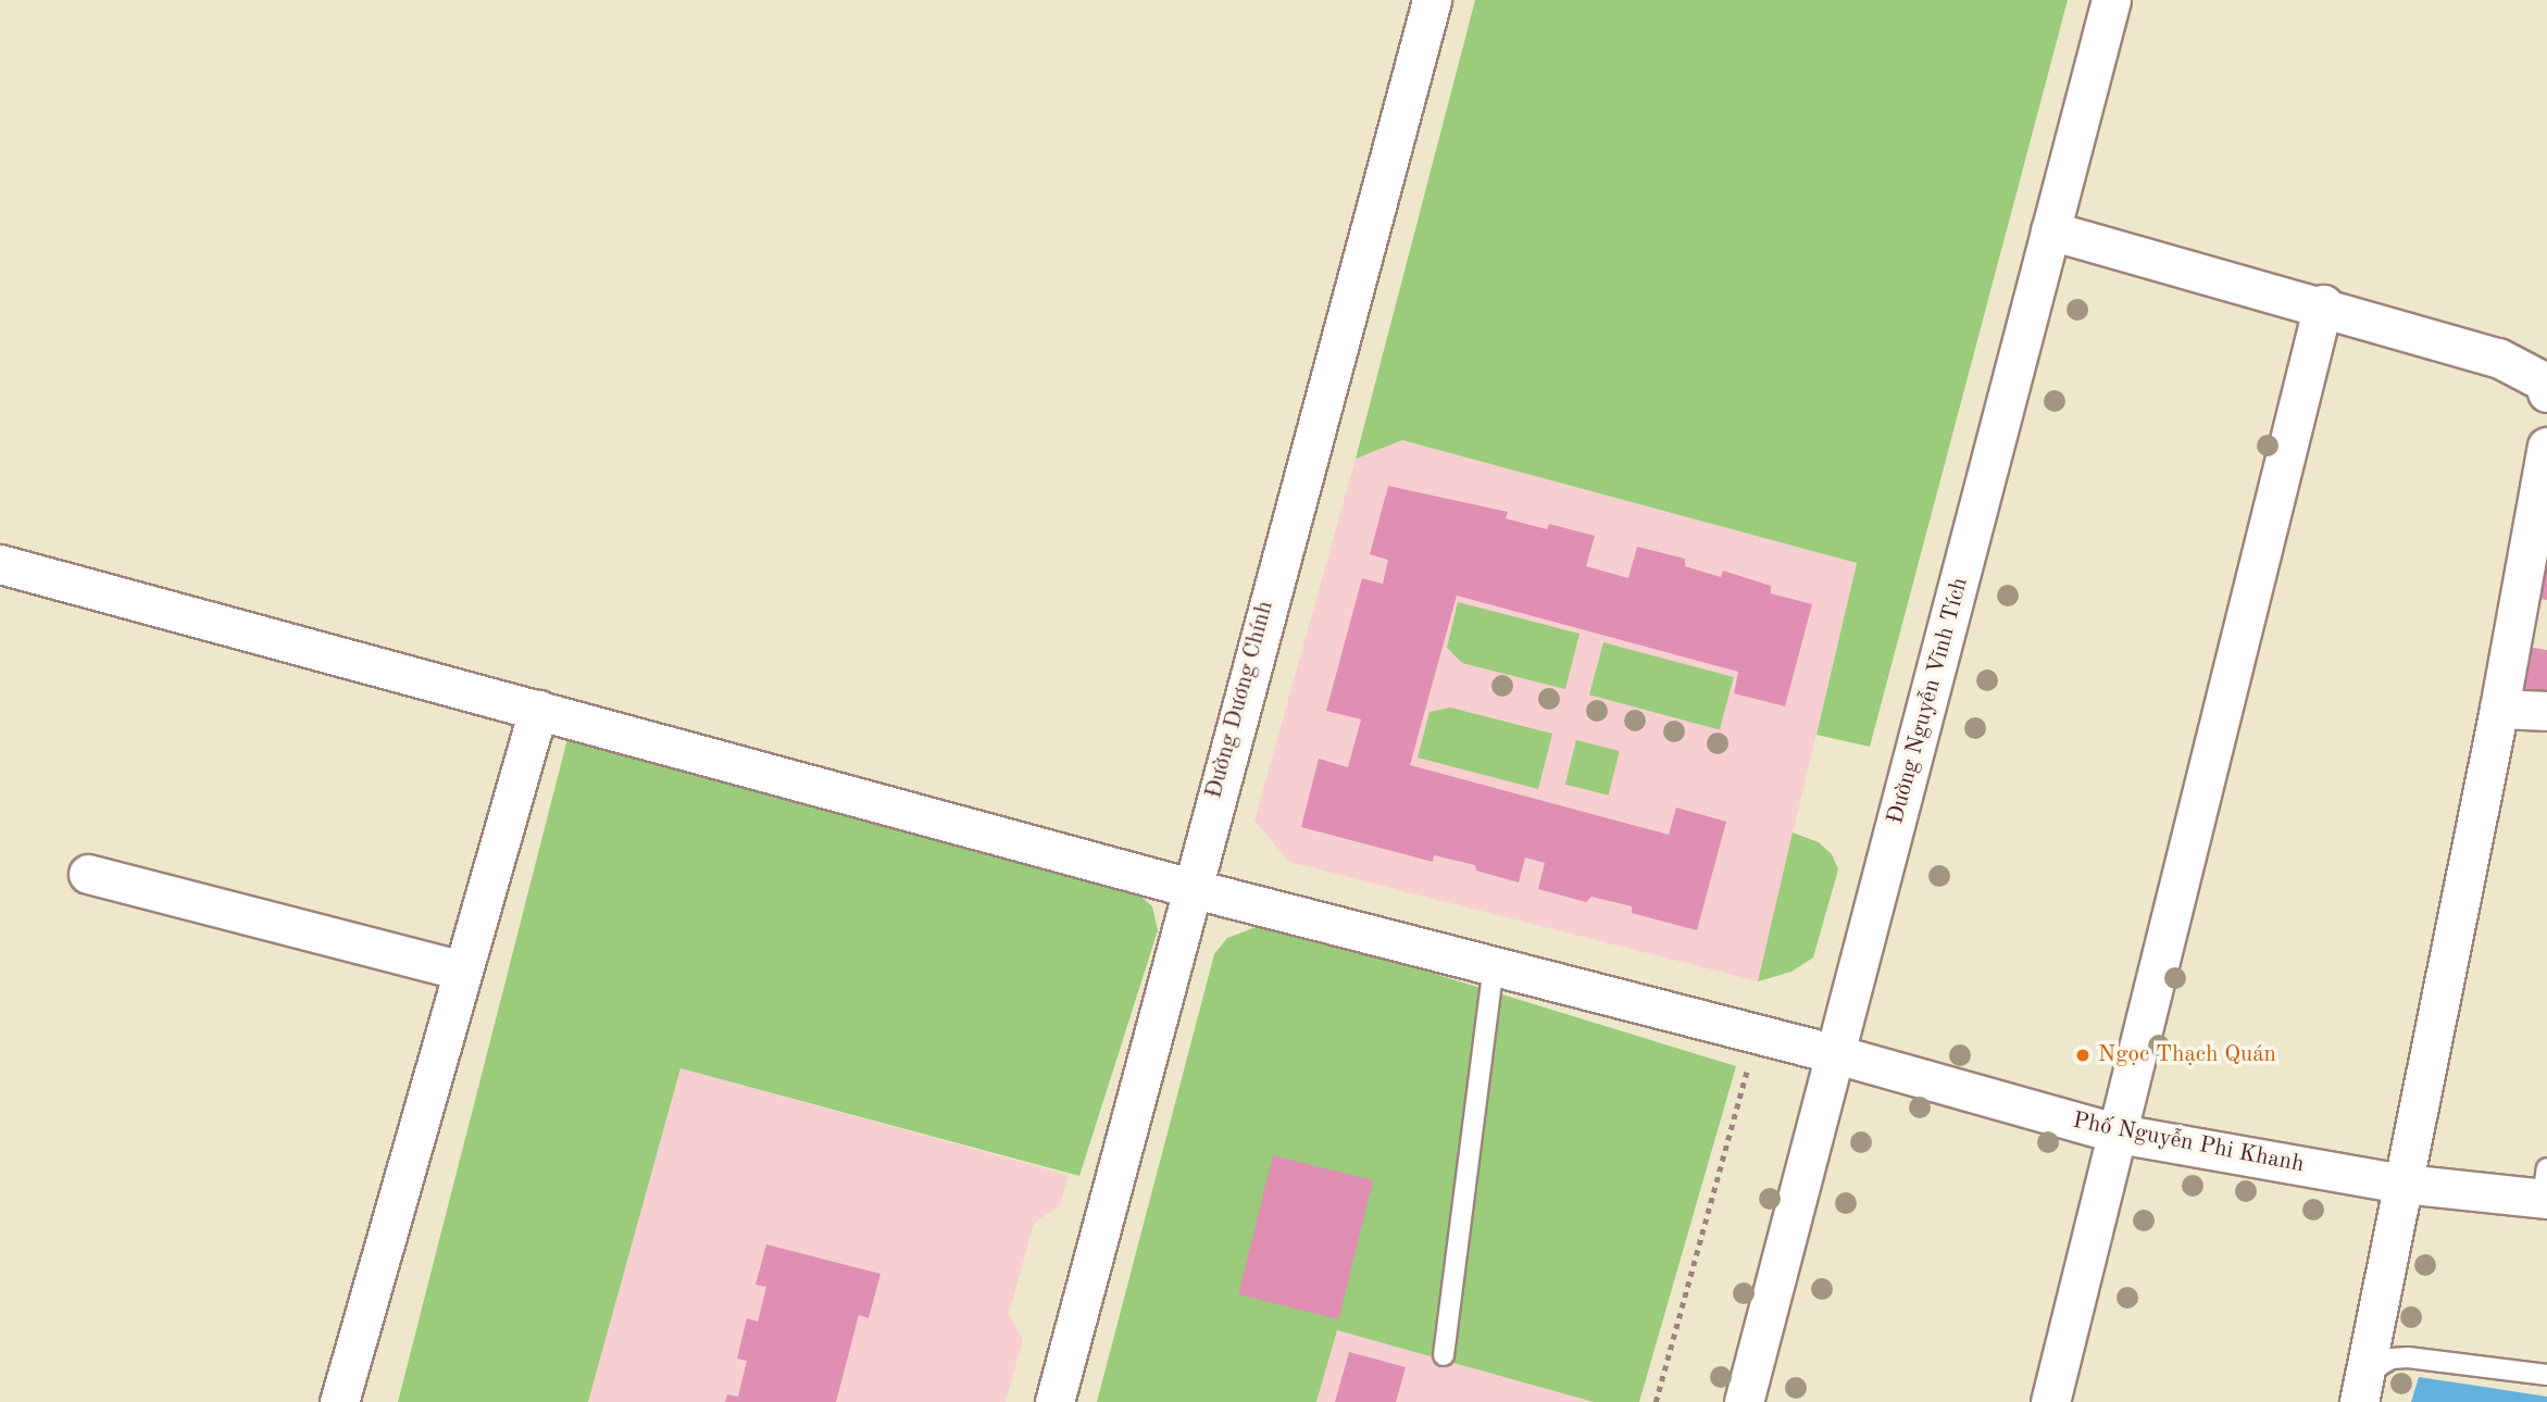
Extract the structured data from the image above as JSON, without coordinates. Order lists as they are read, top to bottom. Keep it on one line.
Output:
{"streets":{"street":["Đường Dương Chính","Đường Nguyễn Vĩnh Tích","Phố Nguyễn Phi Khanh"]},"crossings":[["Đường Dương Chính","Phố Nguyễn Phi Khanh"],["Đường Nguyễn Vĩnh Tích","Phố Nguyễn Phi Khanh"]],"places":["Ngọc Thạch Quán"]}
